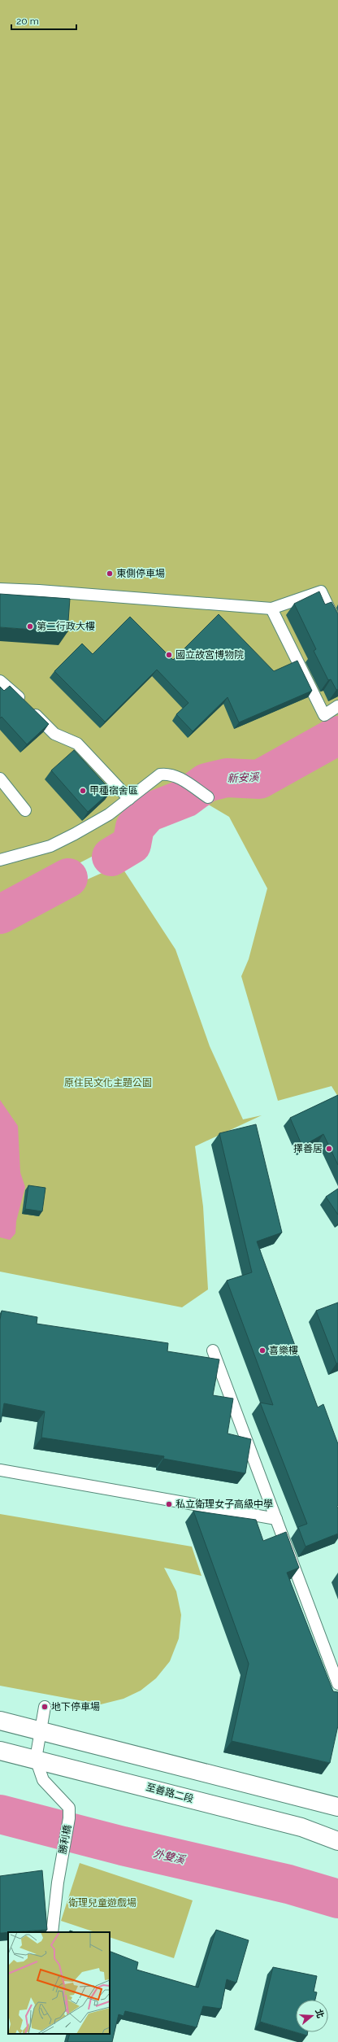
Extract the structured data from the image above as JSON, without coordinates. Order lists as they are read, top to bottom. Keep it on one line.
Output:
{"streets":{"street":["至善路二段"],"lane":["勝利橋"]},"crossings":[["至善路二段","勝利橋"]],"water":["新安溪","外雙溪"],"parks":["原住民文化主題公園","衛理兒童遊戲場"],"places":["東側停車場","第二行政大樓","國立故宮博物院","甲種宿舍區","擇善居","喜樂樓","私立衛理女子高級中學","地下停車場"],"scale_bar":"20 m","north":"right"}
